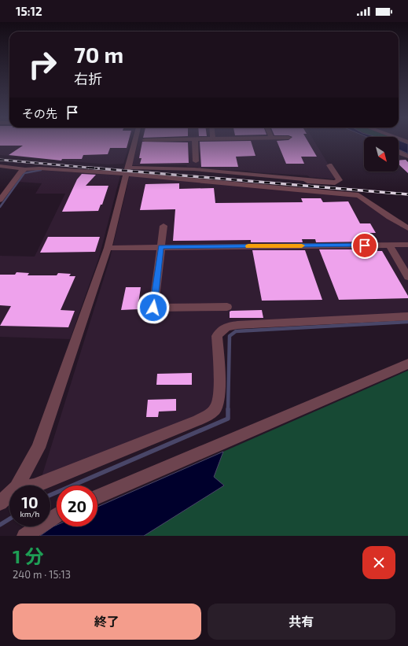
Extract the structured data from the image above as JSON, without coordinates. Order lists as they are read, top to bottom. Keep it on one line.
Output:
{"north":"bottom right","page":{"status":"15:12","turn":["70 m","右折"],"then":"その先","speed":"10 km/h","limit":"20","heading":["1 分","240 m · 15:13"],"buttons":["終了","共有"]}}
